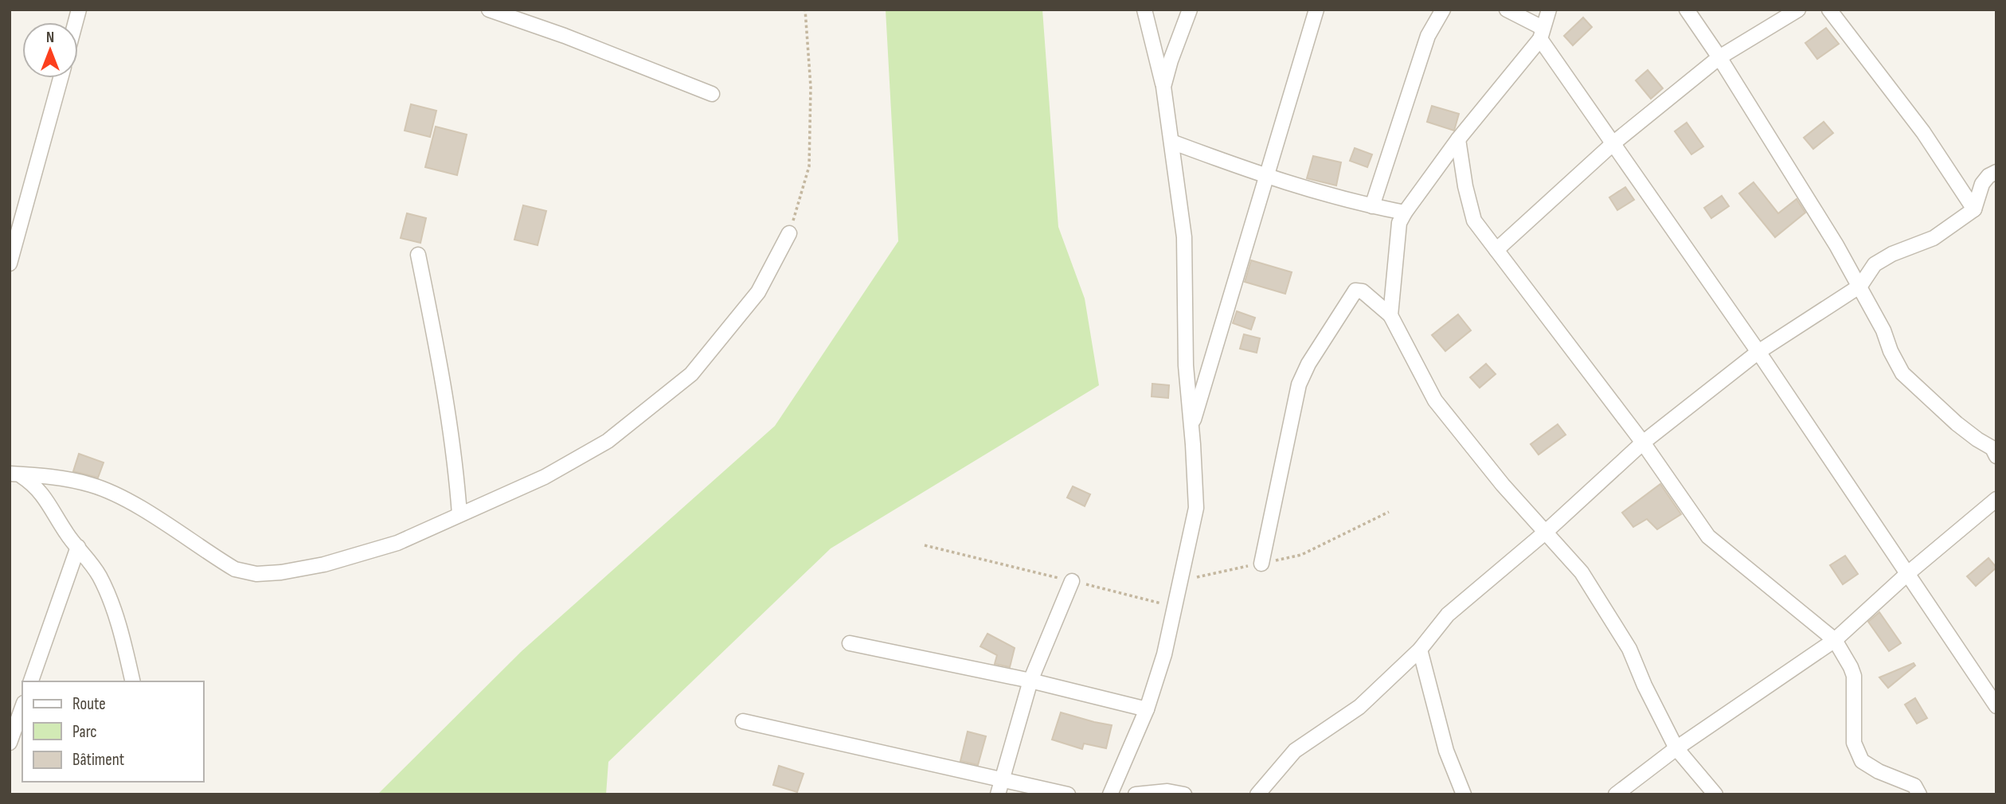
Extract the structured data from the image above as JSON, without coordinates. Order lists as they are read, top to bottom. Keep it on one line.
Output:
{"legend":["Route","Parc","Bâtiment"],"north":"top"}
